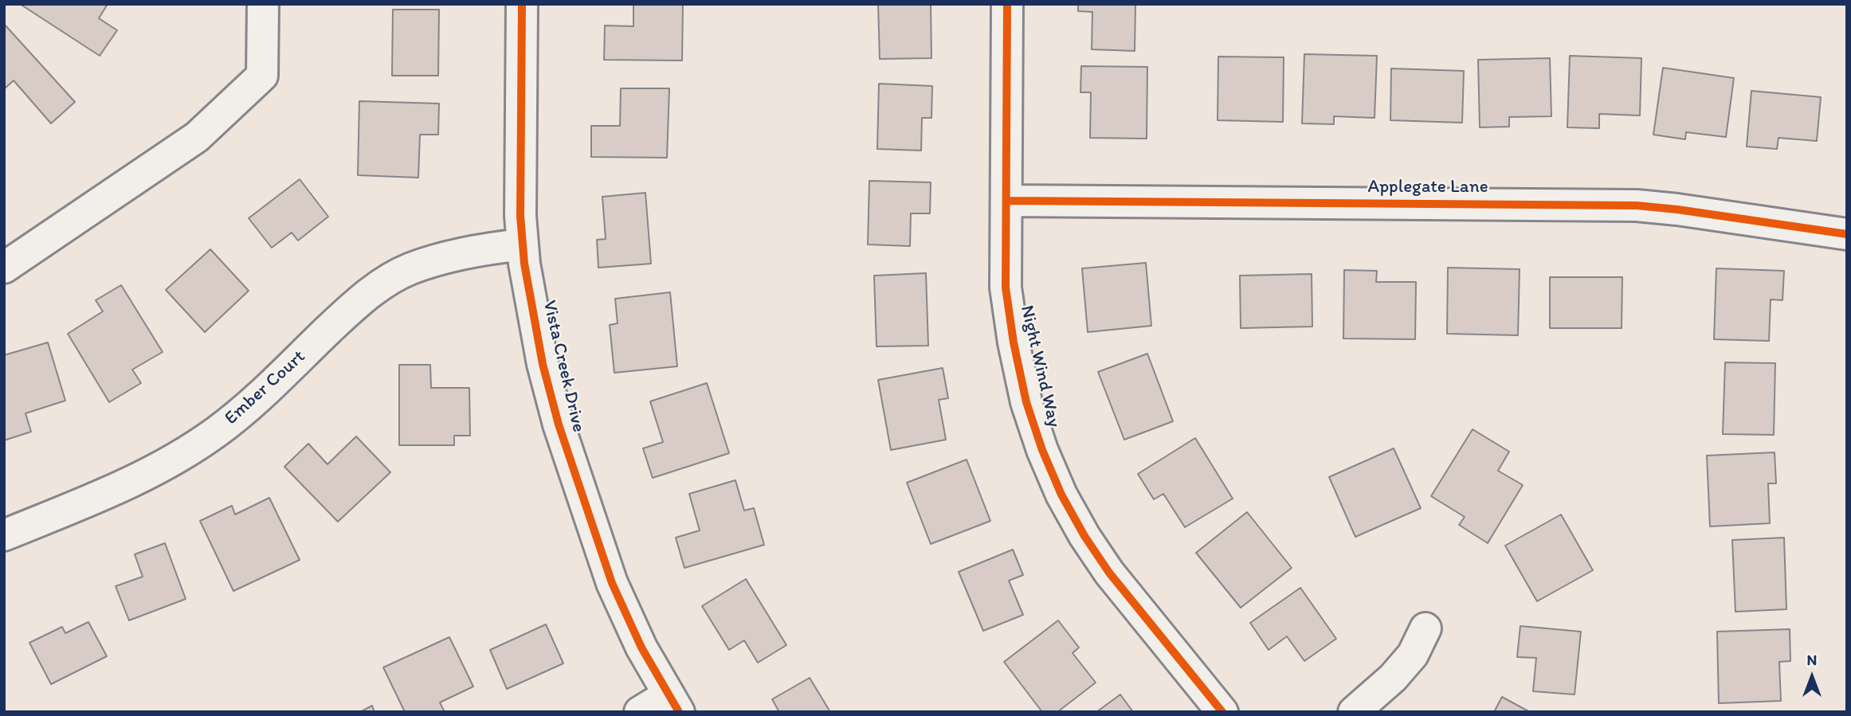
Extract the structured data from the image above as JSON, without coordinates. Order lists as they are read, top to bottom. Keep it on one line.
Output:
{"streets":{"street":["Applegate Lane","Vista Creek Drive","Night Wind Way","Ember Court"]},"crossings":[["Applegate Lane","Night Wind Way"],["Vista Creek Drive","Ember Court"]],"north":"top"}
